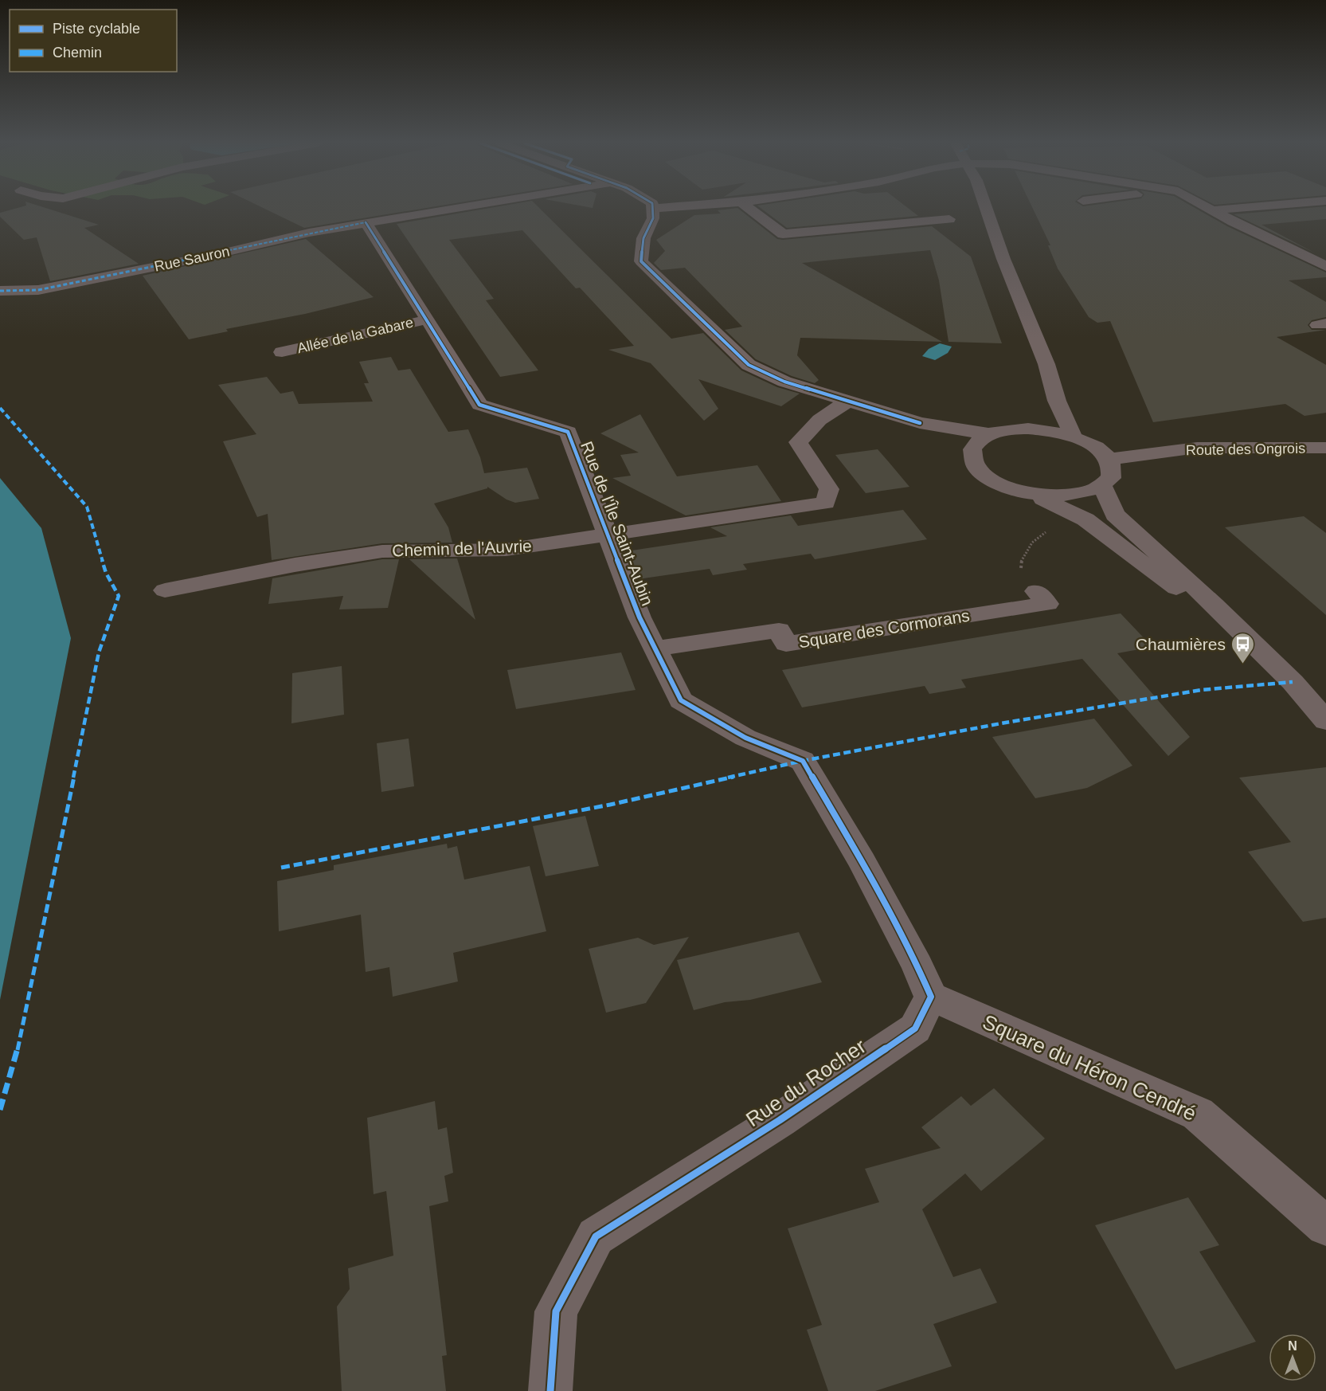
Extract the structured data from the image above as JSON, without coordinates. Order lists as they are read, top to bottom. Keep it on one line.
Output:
{"streets":{"street":["Rue Sauron","Allée de la Gabare","Route des Ongrois","Rue de l'Île Saint-Aubin","Chemin de l'Auvrie","Square des Cormorans","Square du Héron Cendré","Rue du Rocher"]},"crossings":[["Rue Sauron","Rue de l'Île Saint-Aubin"],["Allée de la Gabare","Rue de l'Île Saint-Aubin"],["Rue de l'Île Saint-Aubin","Chemin de l'Auvrie"],["Rue de l'Île Saint-Aubin","Square des Cormorans"],["Rue de l'Île Saint-Aubin","Square du Héron Cendré"],["Rue de l'Île Saint-Aubin","Rue du Rocher"],["Square du Héron Cendré","Rue du Rocher"]],"places":{"bus stop":["Chaumières"]},"legend":["Piste cyclable","Chemin"],"north":"top"}
